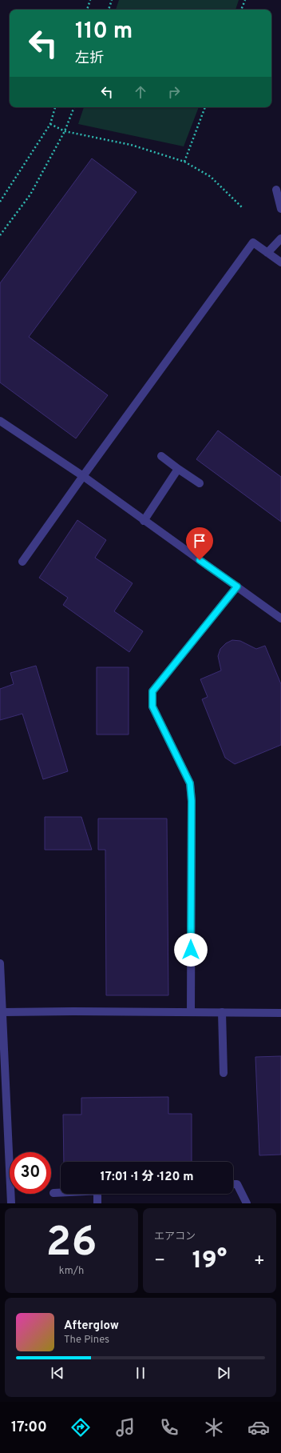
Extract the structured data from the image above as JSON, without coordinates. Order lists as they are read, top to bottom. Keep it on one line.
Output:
{"page":{"turn":["110 m","左折"],"limit":"30","trip":"17:01 · 1 分 · 120 m","tile":[["26","km/h"],"エアコン"],"heat":["−","19°","+"],"song":["Afterglow","The Pines"],"tabs":"17:00"}}
